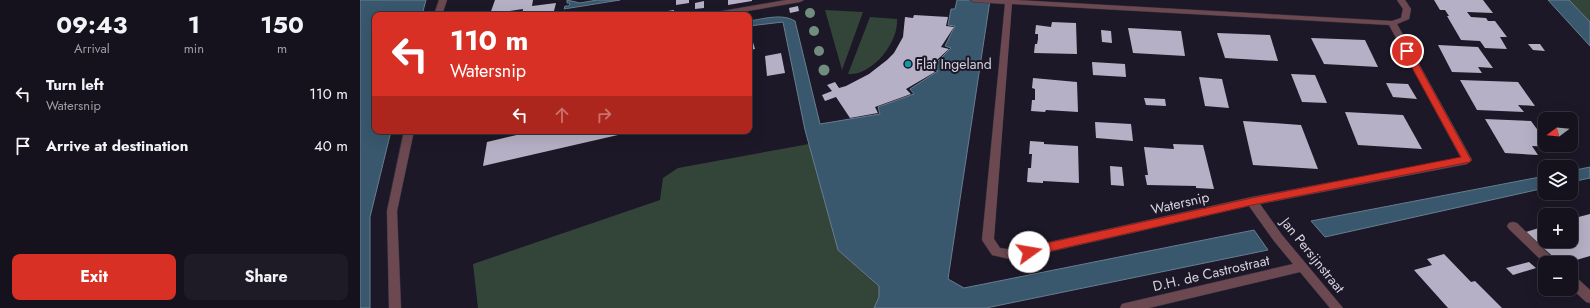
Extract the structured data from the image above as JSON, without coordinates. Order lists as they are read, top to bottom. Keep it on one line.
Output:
{"streets":{"street":["Watersnip","Jan Persijnstraat","D.H. de Castrostraat"]},"crossings":[["Watersnip","Jan Persijnstraat"],["Jan Persijnstraat","D.H. de Castrostraat"]],"places":["Flat Ingeland"],"north":"left","page":{"eta":["09:43","Arrival","1","min","150","m"],"turn":["110 m","Watersnip"],"list":[{"name":"Turn left","note":"Watersnip","value":"110 m"},{"name":"Arrive at destination","value":"40 m"}],"map_buttons":["+","−"],"buttons":["Exit","Share"]}}
